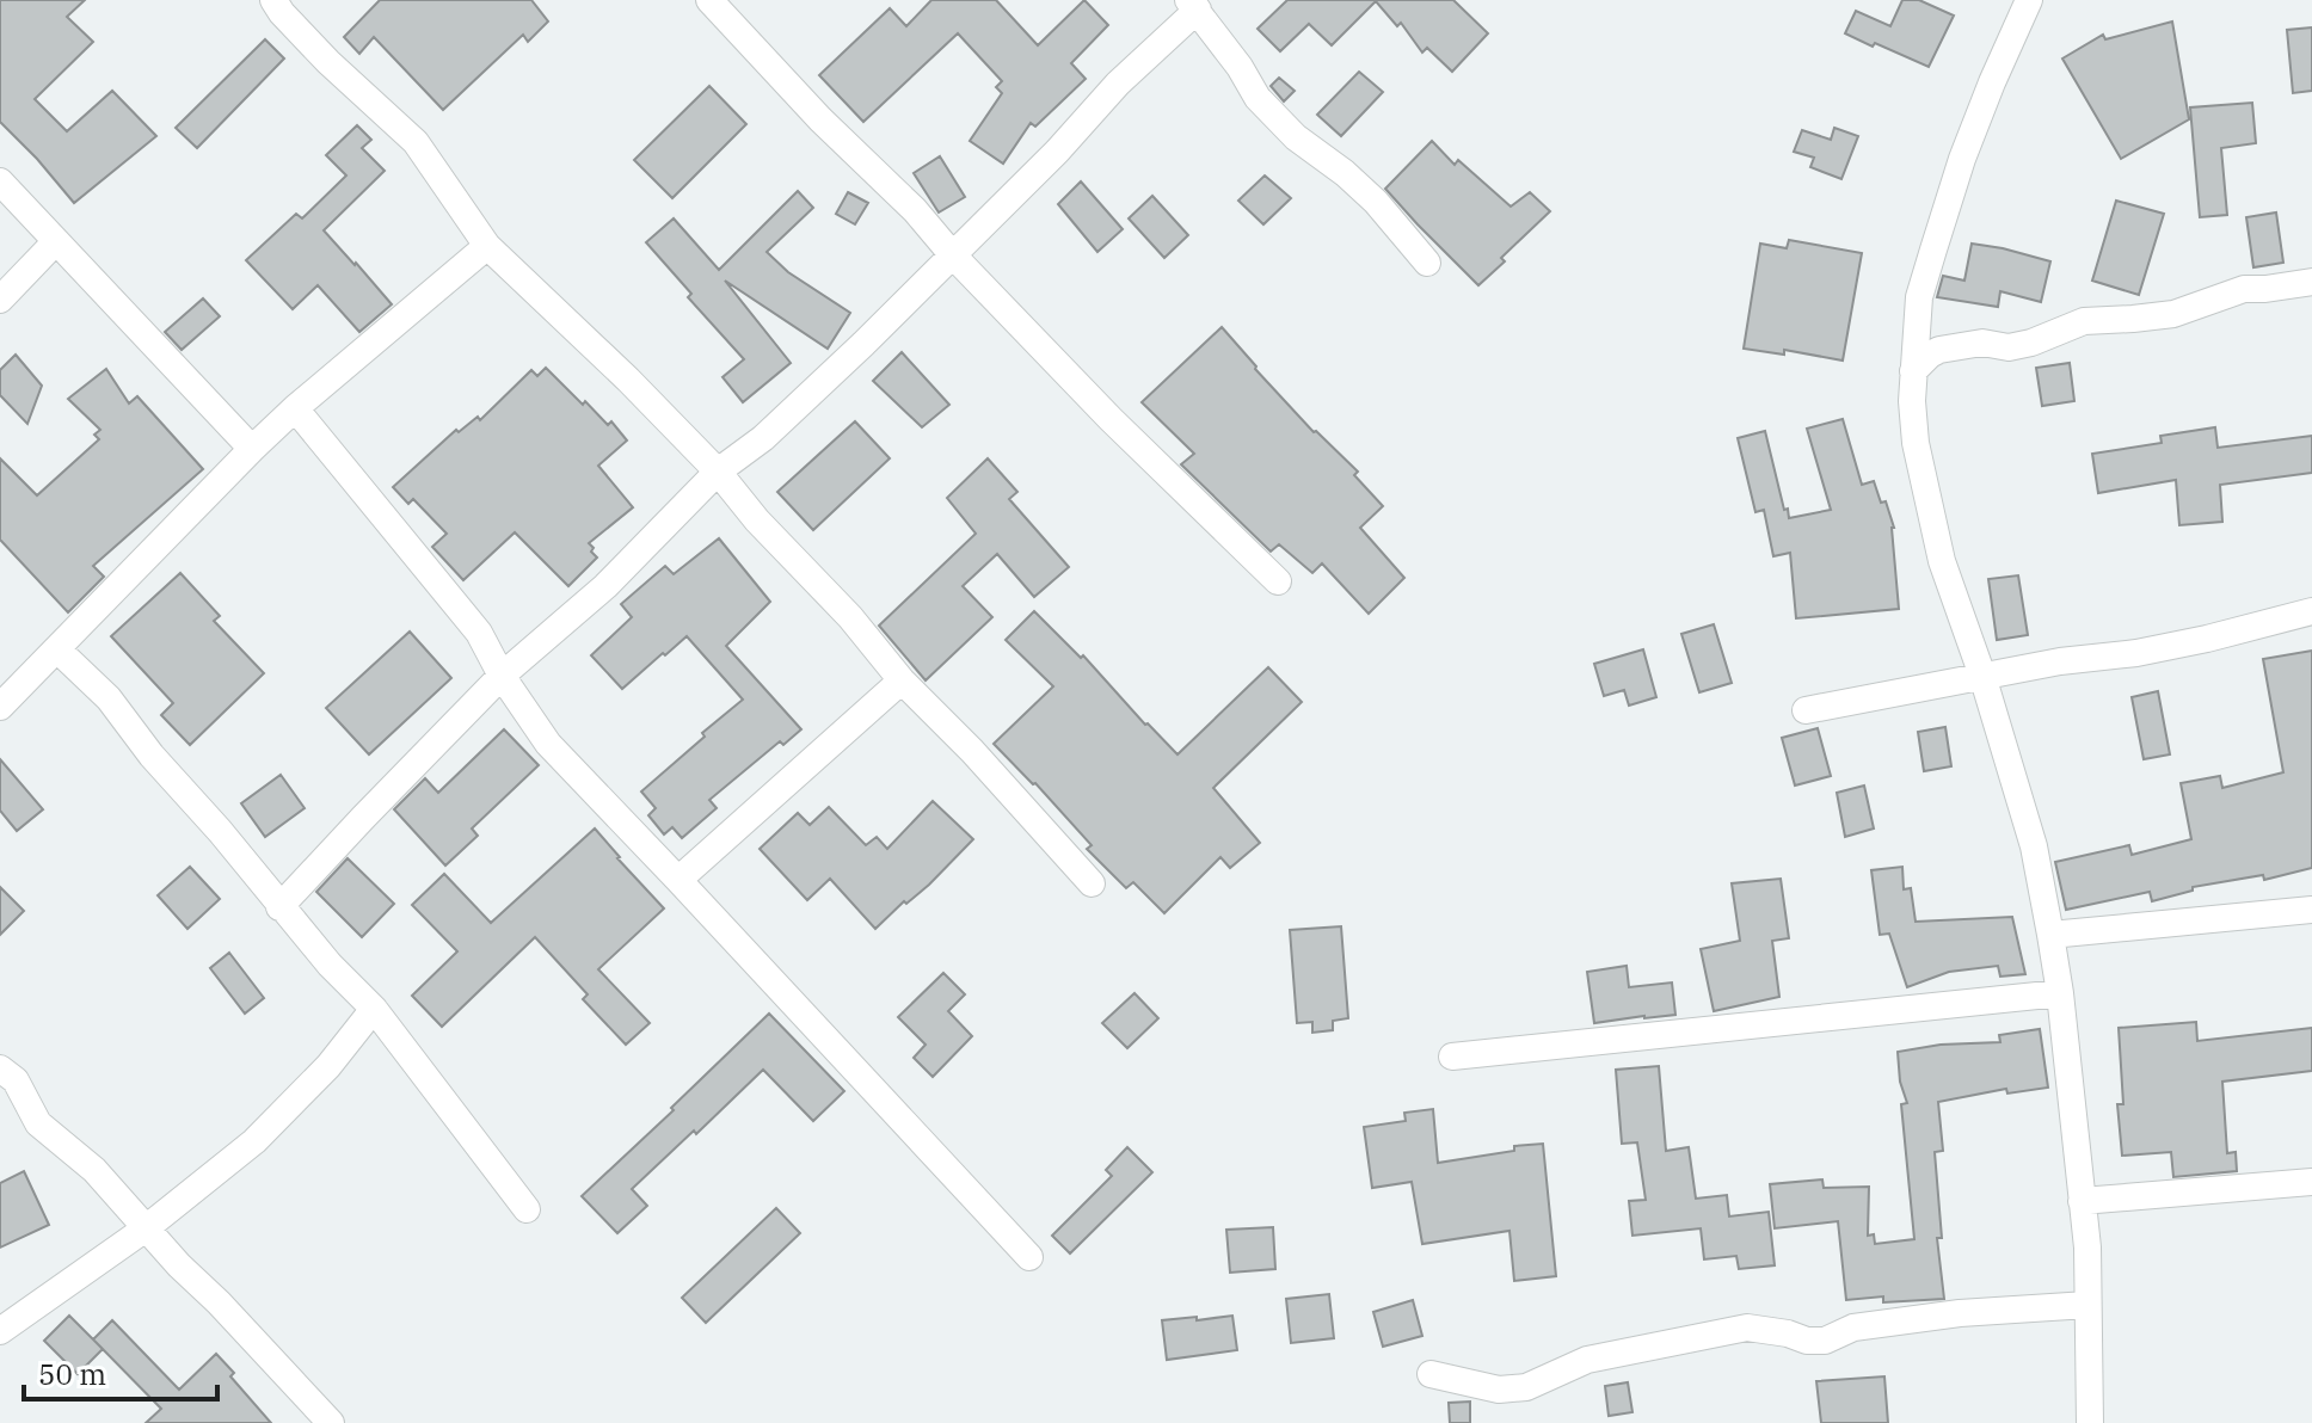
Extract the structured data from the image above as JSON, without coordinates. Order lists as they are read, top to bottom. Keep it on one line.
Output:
{"scale_bar":"50 m"}
